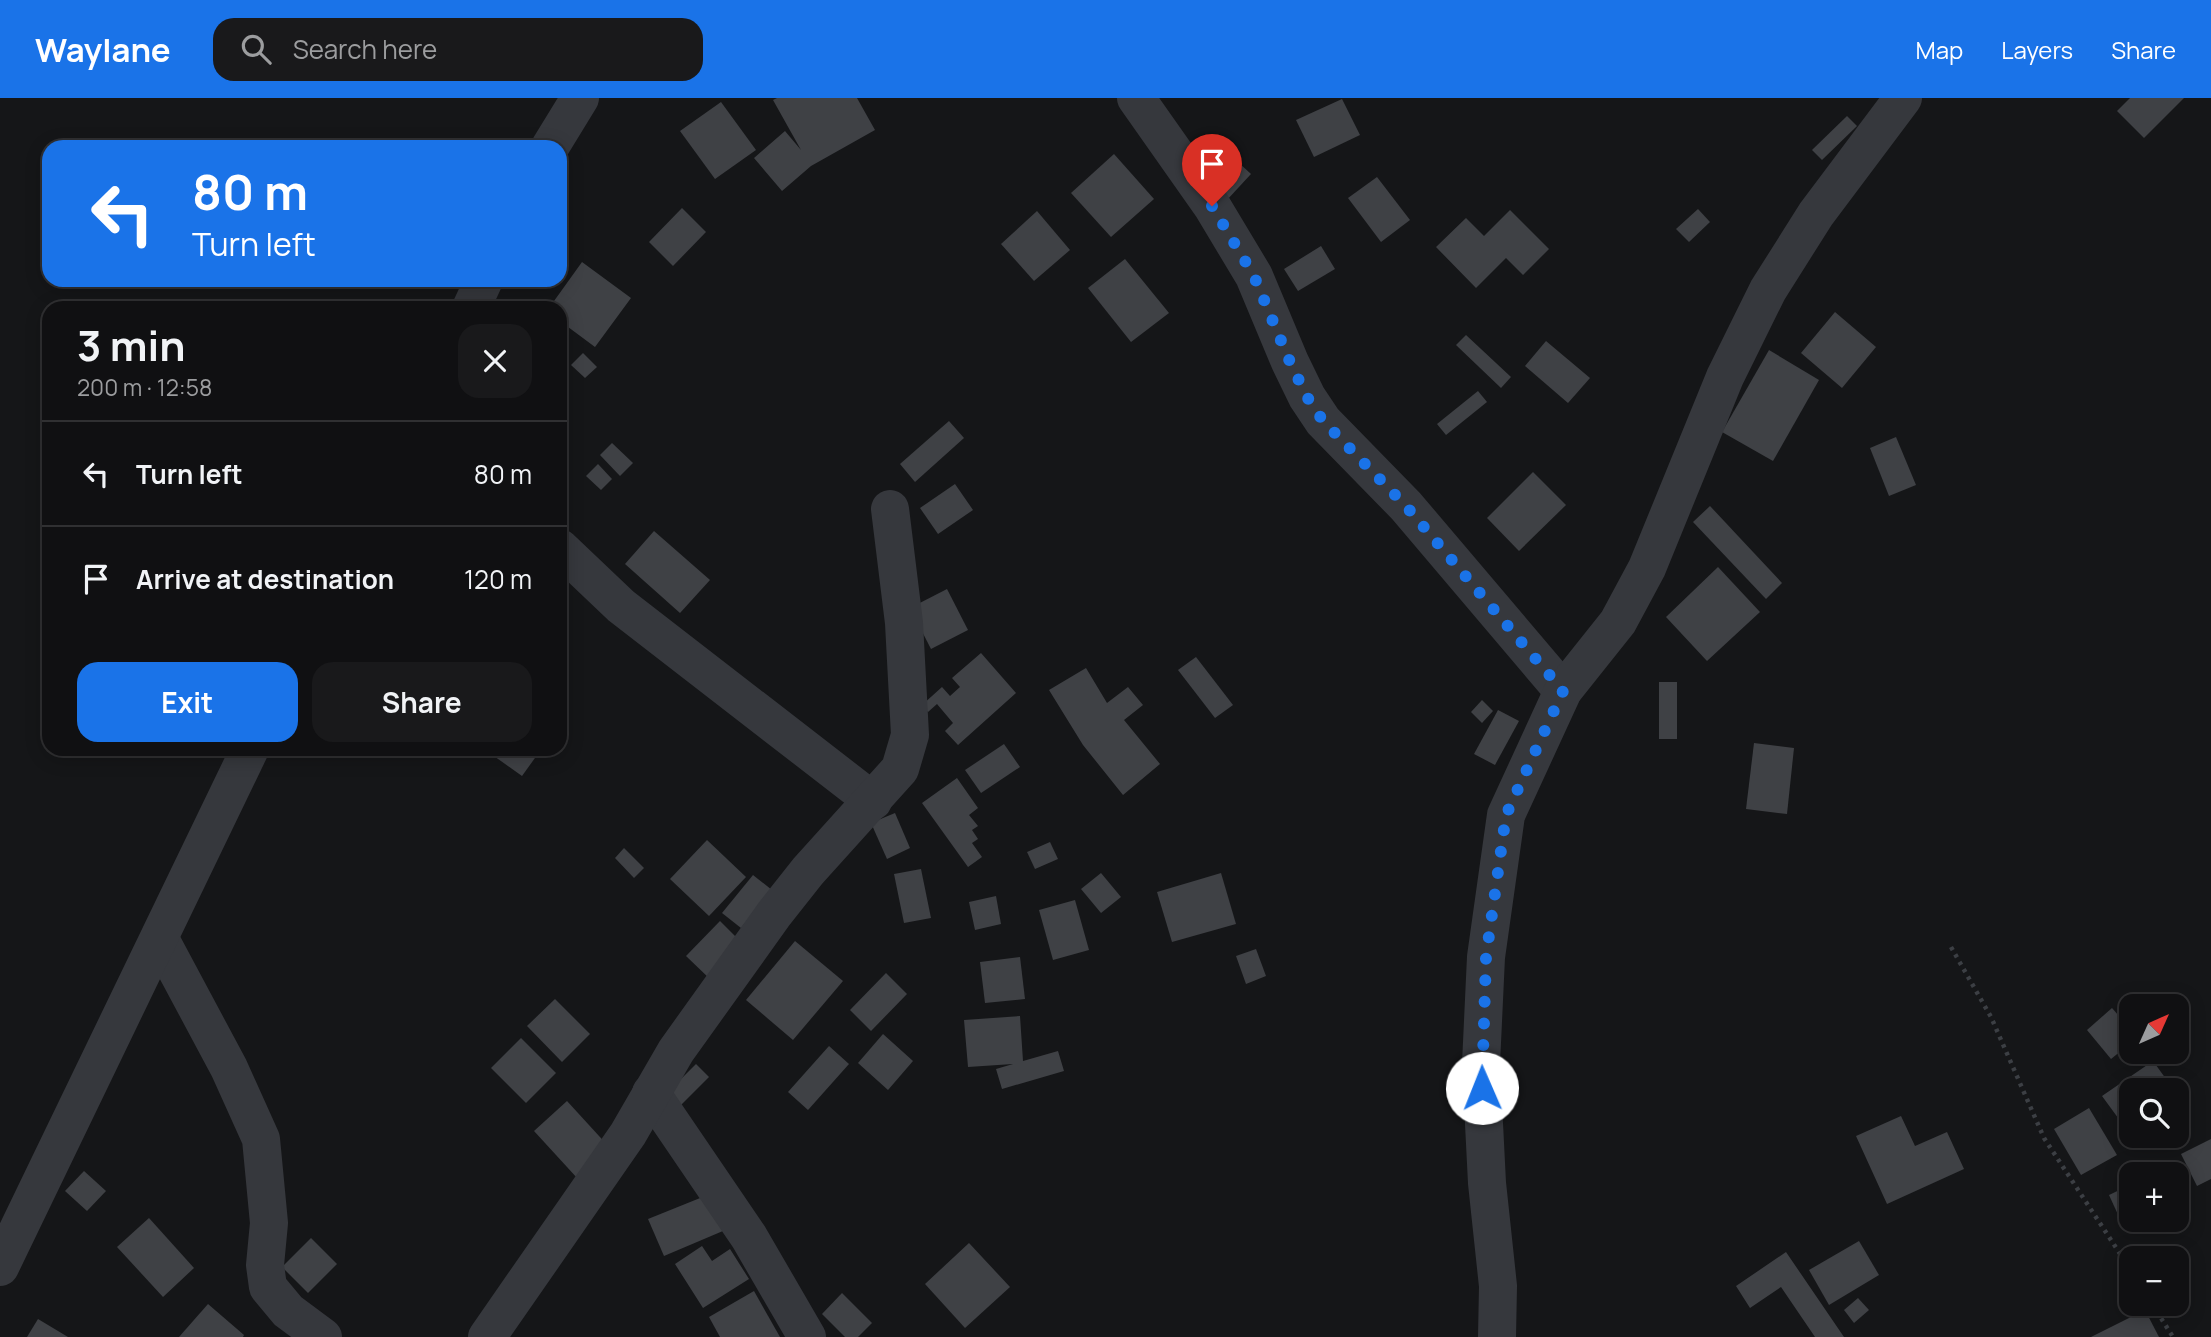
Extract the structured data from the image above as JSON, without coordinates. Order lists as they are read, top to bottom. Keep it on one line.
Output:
{"north":"top right","page":{"header":"Waylane","search":"Search here","nav":["Map","Layers","Share"],"turn":["80 m","Turn left"],"heading":["3 min","200 m · 12:58"],"list":[{"name":"Turn left","value":"80 m"},{"name":"Arrive at destination","value":"120 m"}],"buttons":["Exit","Share"],"map_buttons":["+","−"]}}
